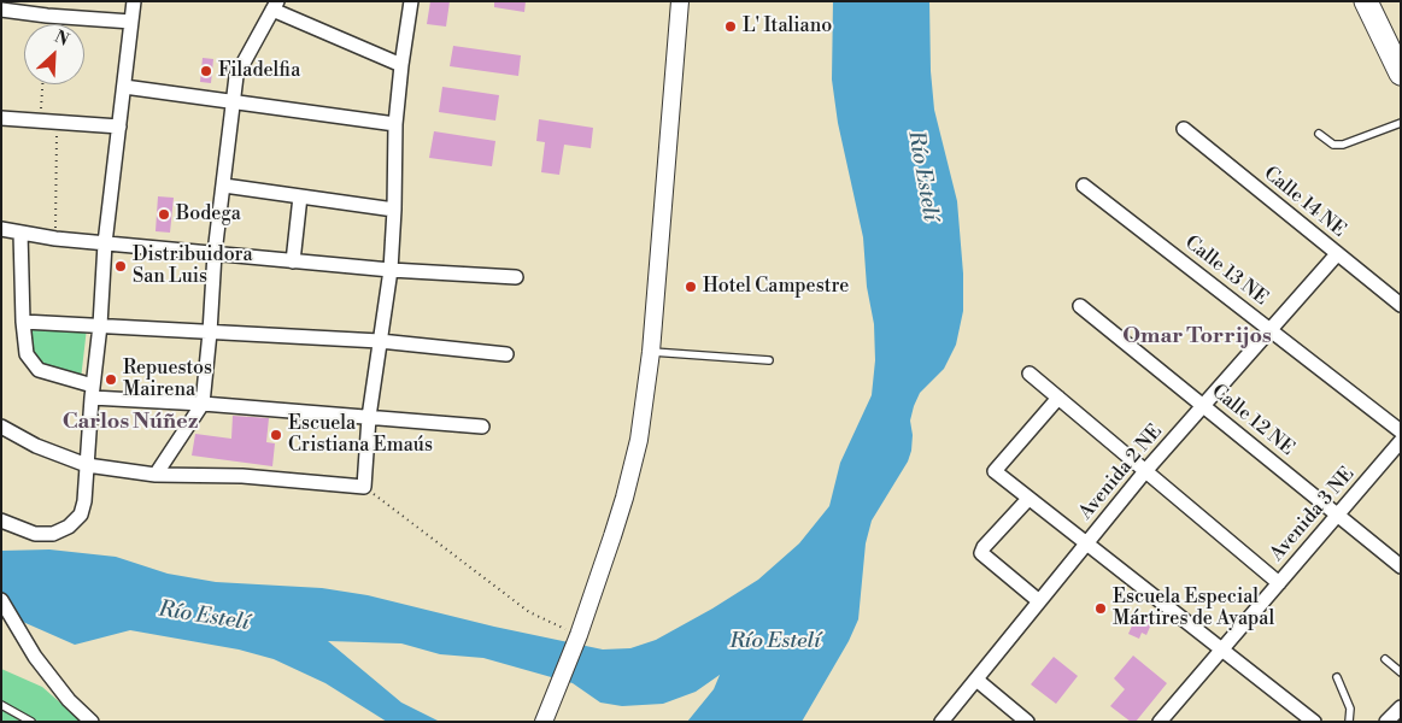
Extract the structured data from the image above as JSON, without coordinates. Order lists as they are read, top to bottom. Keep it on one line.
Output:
{"streets":{"street":["Calle 14 NE","Calle 13 NE","Calle 12 NE","Avenida 2 NE","Avenida 3 NE"]},"crossings":[["Calle 14 NE","Avenida 2 NE"],["Calle 13 NE","Avenida 2 NE"],["Calle 12 NE","Avenida 2 NE"],["Calle 12 NE","Avenida 3 NE"]],"districts":["Omar Torrijos","Carlos Núñez"],"water":["Río Estelí"],"places":["L' Italiano","Filadelfia","Bodega","Distribuidora San Luis","Hotel Campestre","Repuestos Mairena","Escuela Cristiana Emaús","Escuela Especial Mártires de Ayapal"],"north":"top right"}
